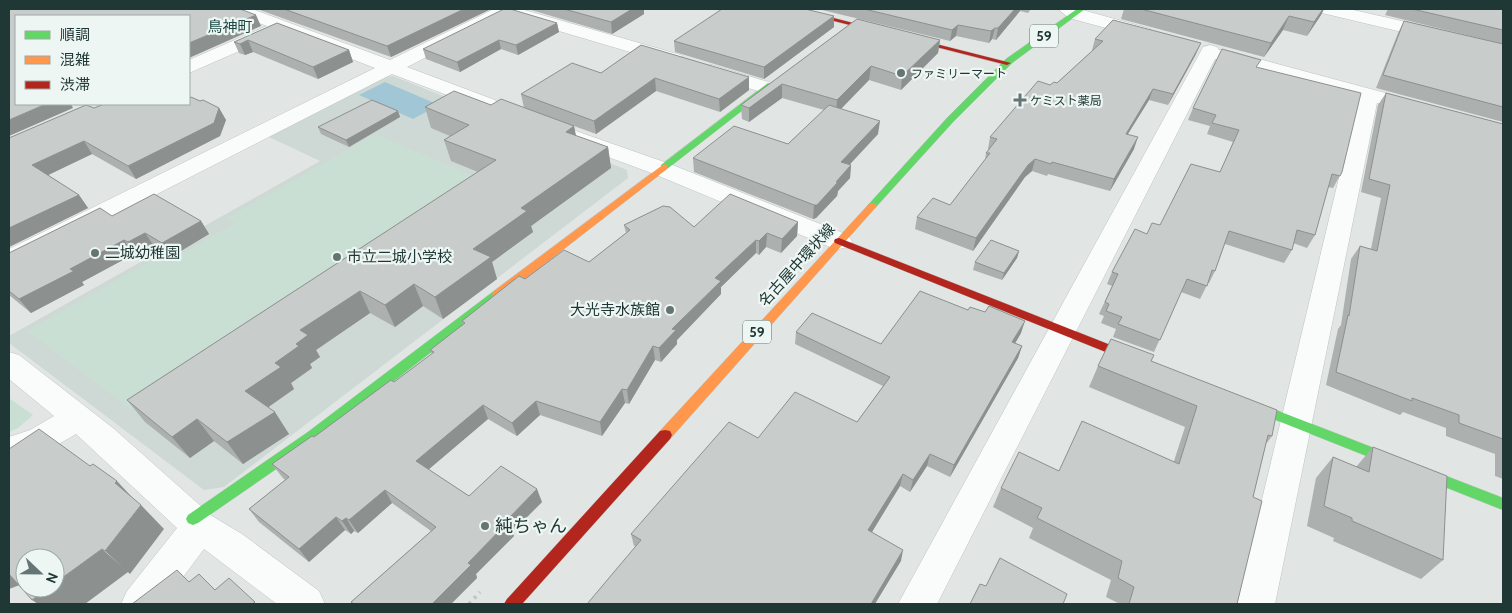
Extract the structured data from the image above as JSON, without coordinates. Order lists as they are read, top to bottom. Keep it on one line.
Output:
{"streets":{"street":["59","名古屋中環状線"]},"districts":["鳥神町"],"places":{"other":["ファミリーマート","二城幼稚園","市立二城小学校","大光寺水族館","純ちゃん"],"health":["ケミスト薬局"]},"legend":["順調","混雑","渋滞"],"north":"right"}
